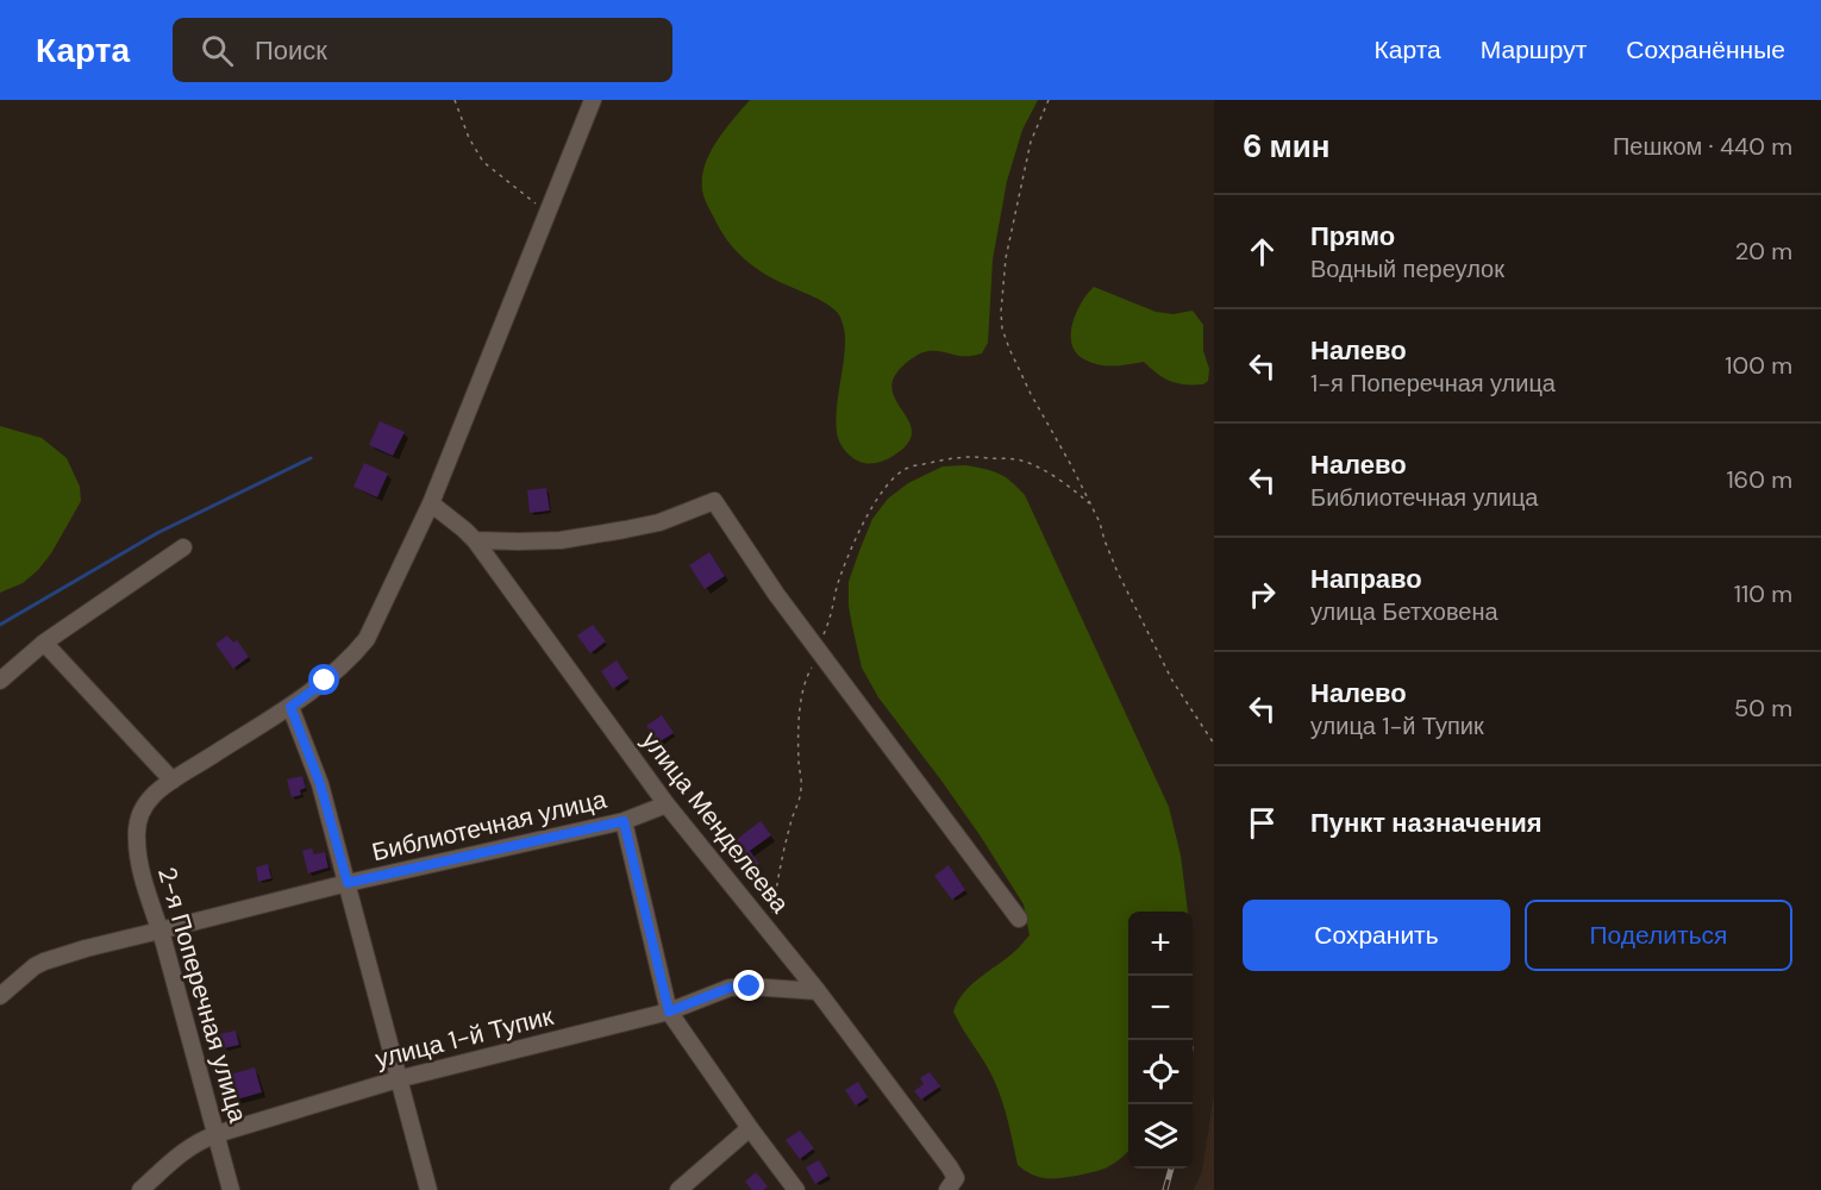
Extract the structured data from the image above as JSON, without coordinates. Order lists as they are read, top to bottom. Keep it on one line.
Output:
{"streets":{"street":["улица Менделеева","Библиотечная улица","2-я Поперечная улица","улица 1-й Тупик"]},"crossings":[["улица Менделеева","Библиотечная улица"],["улица Менделеева","улица 1-й Тупик"],["Библиотечная улица","2-я Поперечная улица"],["2-я Поперечная улица","улица 1-й Тупик"]],"page":{"header":"Карта","search":"Поиск","nav":["Карта","Маршрут","Сохранённые"],"heading":["6 мин","Пешком · 440 m"],"list":[["Прямо","Водный переулок","20 m"],["Налево","1-я Поперечная улица","100 m"],["Налево","Библиотечная улица","160 m"],["Направо","улица Бетховена","110 m"],["Налево","улица 1-й Тупик","50 m"],"Пункт назначения"],"buttons":["Сохранить","Поделиться"],"map_buttons":["+","−"]}}
